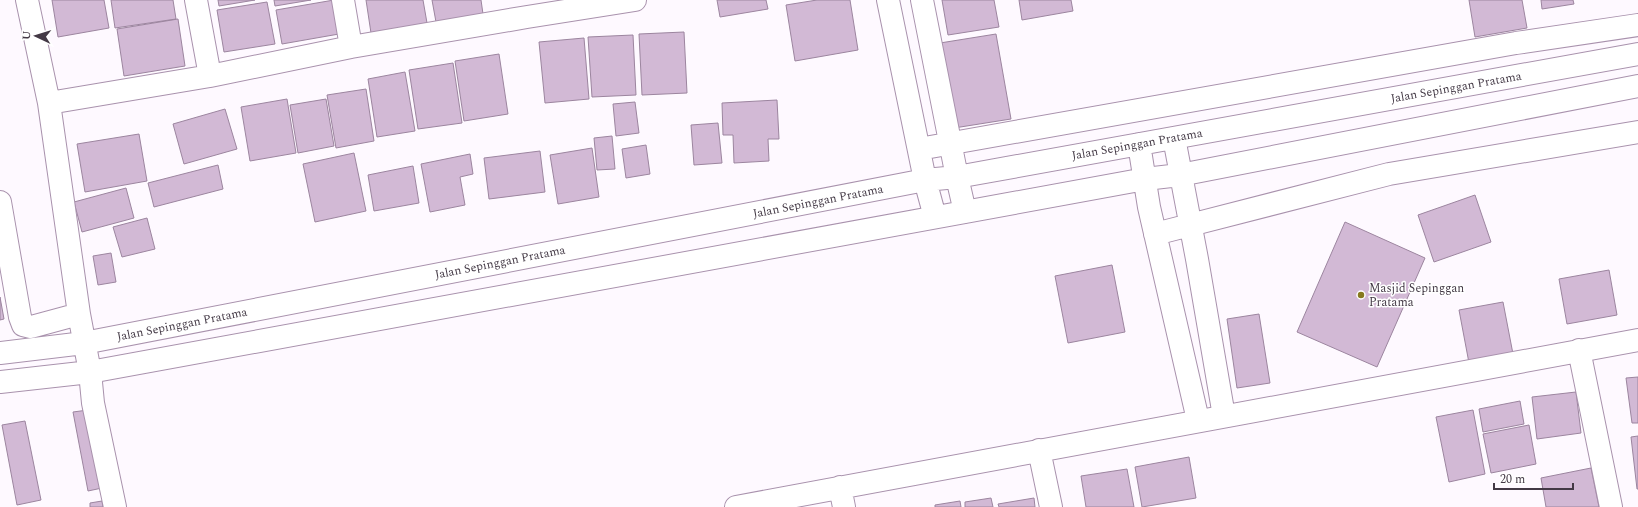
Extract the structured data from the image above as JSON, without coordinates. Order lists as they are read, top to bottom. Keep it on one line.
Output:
{"streets":{"street":["Jalan Sepinggan Pratama"]},"places":["Masjid Sepinggan Pratama"],"scale_bar":"20 m","north":"left"}
